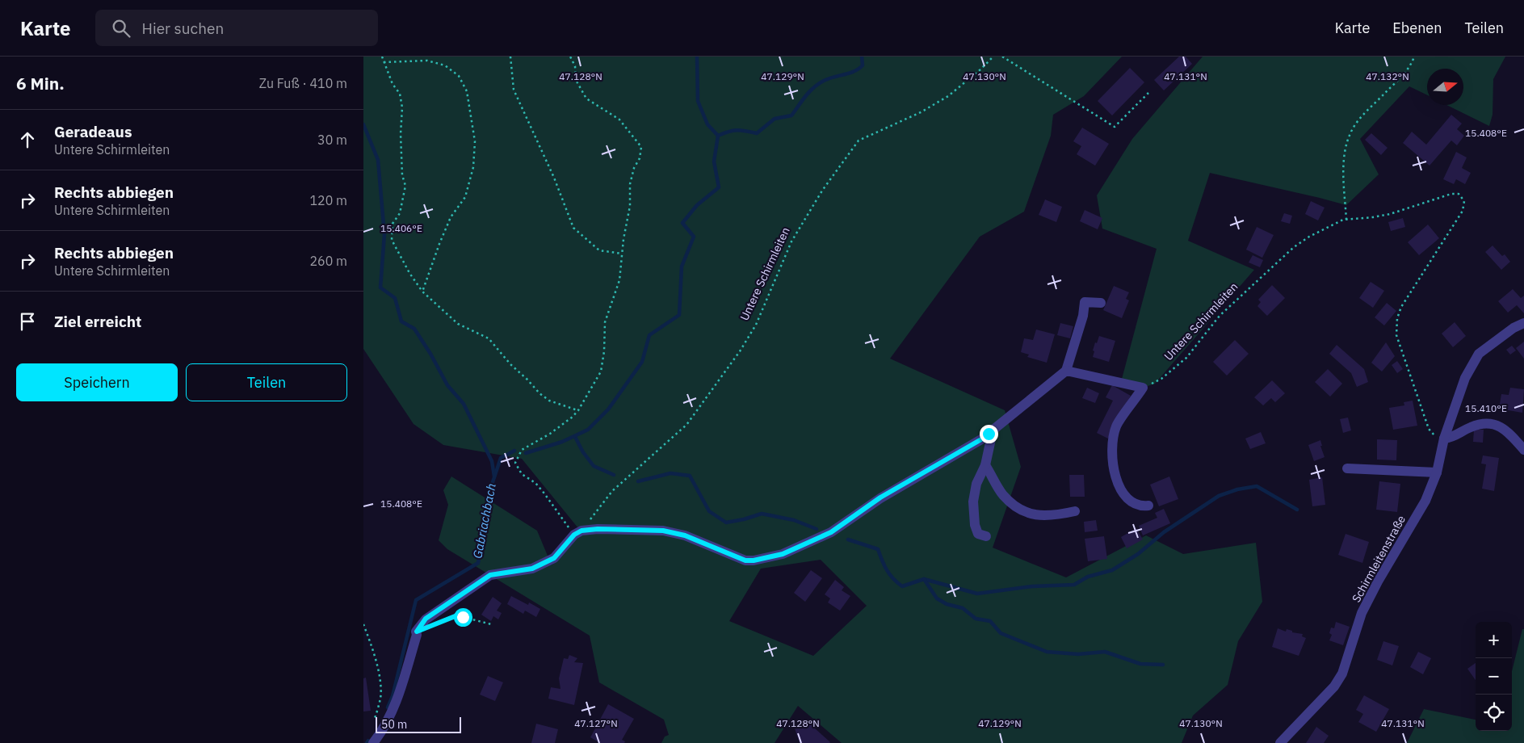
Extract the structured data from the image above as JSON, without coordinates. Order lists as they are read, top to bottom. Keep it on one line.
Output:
{"streets":{"street":["Schirmleitenstraße"],"path":["Untere Schirmleiten"]},"crossings":[["Untere Schirmleiten","Schirmleitenstraße"]],"water":["Gabriachbach"],"scale_bar":"50 m","north":"right","page":{"header":"Karte","search":"Hier suchen","nav":["Karte","Ebenen","Teilen"],"heading":["6 Min.","Zu Fuß · 410 m"],"list":[["Geradeaus","Untere Schirmleiten","30 m"],["Rechts abbiegen","Untere Schirmleiten","120 m"],["Rechts abbiegen","Untere Schirmleiten","260 m"],"Ziel erreicht"],"buttons":["Speichern","Teilen"],"map_buttons":["+","−"],"scale":"50 m"},"coordinates":["47.128°N","47.129°N","47.130°N","47.131°N","47.132°N","15.408°E","15.406°E","15.410°E","47.127°N"]}
